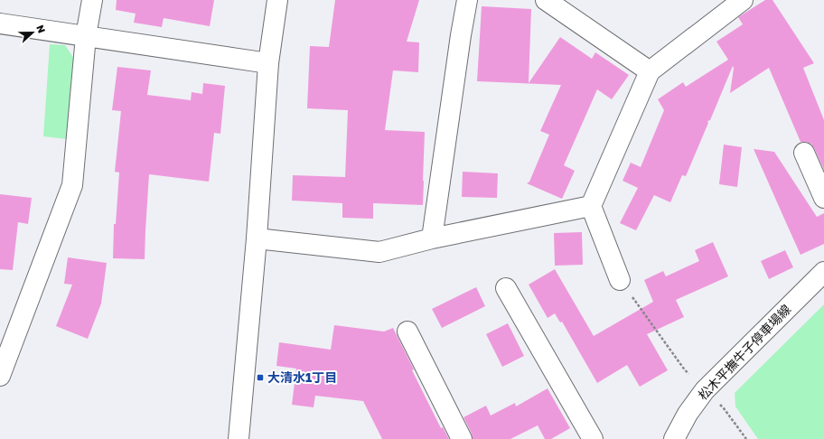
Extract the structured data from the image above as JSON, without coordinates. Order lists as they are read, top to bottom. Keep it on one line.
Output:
{"streets":{"street":["松木平撫牛子停車場線"]},"places":{"transit":["大清水1丁目"]},"north":"right"}
